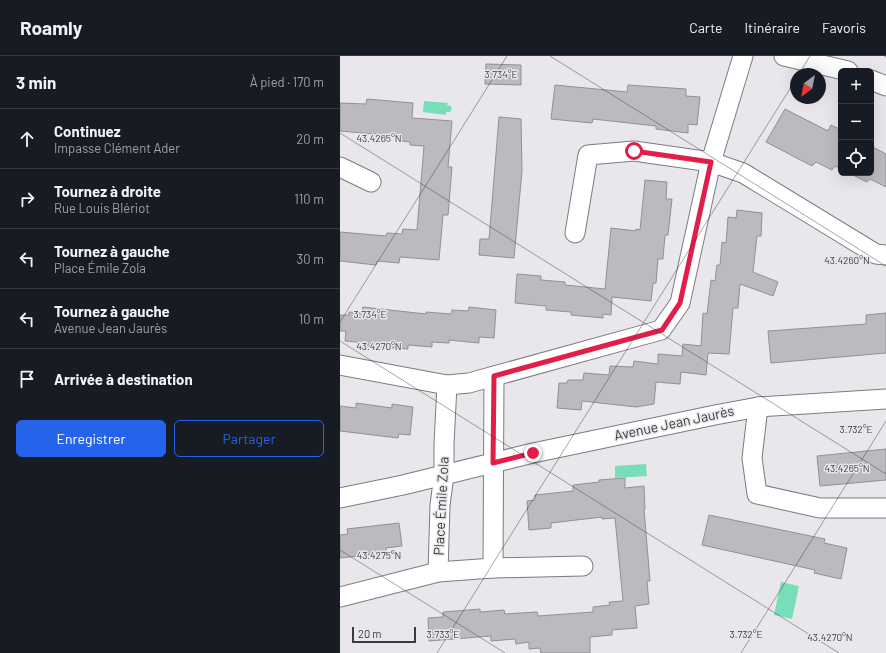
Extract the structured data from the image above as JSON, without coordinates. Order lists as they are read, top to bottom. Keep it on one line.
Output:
{"streets":{"street":["Avenue Jean Jaurès","Place Émile Zola"]},"crossings":[["Avenue Jean Jaurès","Place Émile Zola"]],"scale_bar":"20 m","north":"bottom left","page":{"header":"Roamly","nav":["Carte","Itinéraire","Favoris"],"heading":["3 min","À pied · 170 m"],"map_buttons":["+","−"],"list":[["Continuez","Impasse Clément Ader","20 m"],["Tournez à droite","Rue Louis Blériot","110 m"],["Tournez à gauche","Place Émile Zola","30 m"],["Tournez à gauche","Avenue Jean Jaurès","10 m"],"Arrivée à destination"],"buttons":["Enregistrer","Partager"],"scale":"20 m"},"coordinates":["3.734°E","43.4265°N","43.4260°N","43.4270°N","3.732°E","43.4275°N","3.733°E"]}
